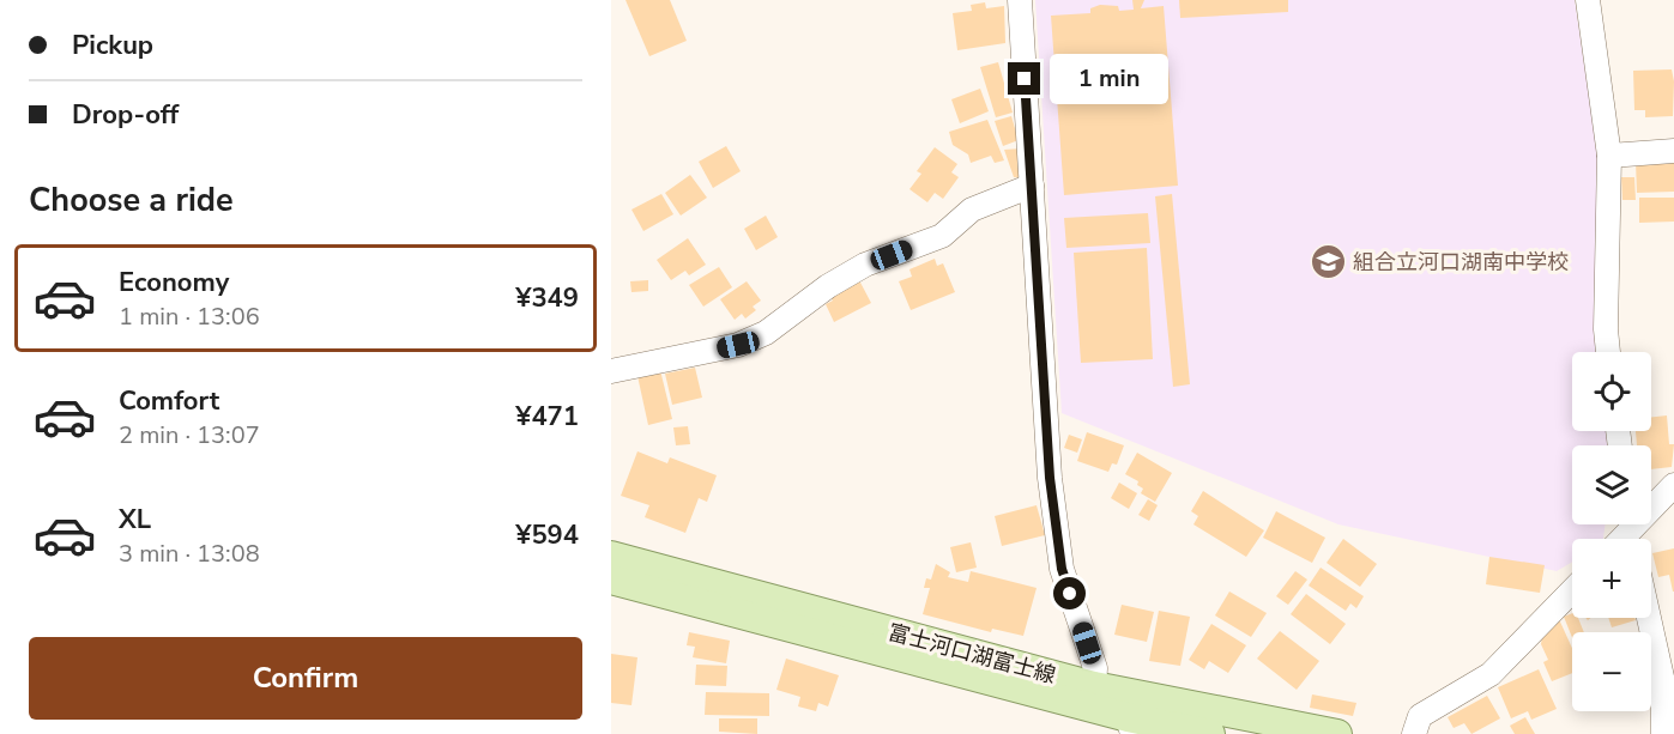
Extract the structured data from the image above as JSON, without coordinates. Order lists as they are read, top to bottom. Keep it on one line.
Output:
{"streets":{"main road":["富士河口湖富士線"]},"places":{"school or university":["組合立河口湖南中学校"]},"page":{"banner":["Pickup","Drop-off"],"bubble":"1 min","heading":"Choose a ride","list":[{"name":"Economy","note":"1 min · 13:06","value":"¥349"},{"name":"Comfort","note":"2 min · 13:07","value":"¥471"},{"name":"XL","note":"3 min · 13:08","value":"¥594"}],"map_buttons":["+","−"],"buttons":"Confirm"}}
